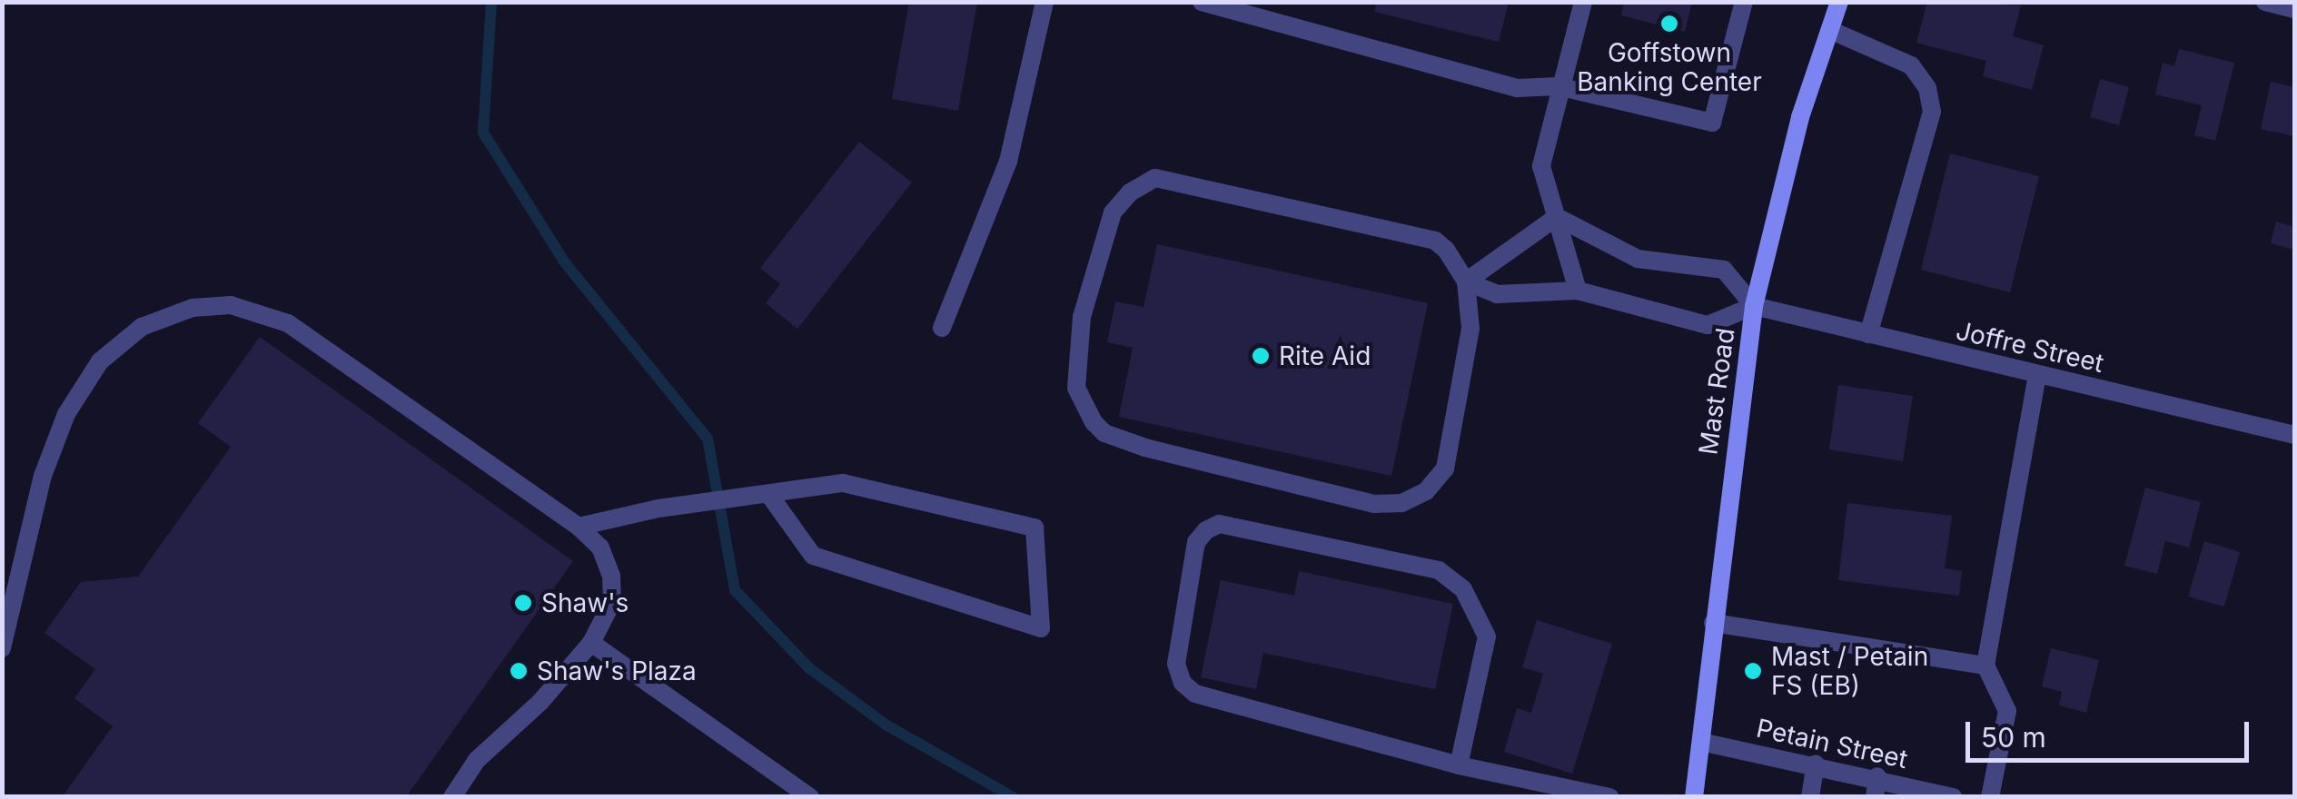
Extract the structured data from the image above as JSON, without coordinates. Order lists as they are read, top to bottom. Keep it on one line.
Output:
{"streets":{"main road":["Mast Road"],"street":["Joffre Street","Petain Street"]},"crossings":[["Joffre Street","Mast Road"],["Mast Road","Petain Street"]],"places":["Goffstown Banking Center","Rite Aid","Shaw's","Shaw's Plaza","Mast / Petain FS (EB)"],"scale_bar":"50 m"}
